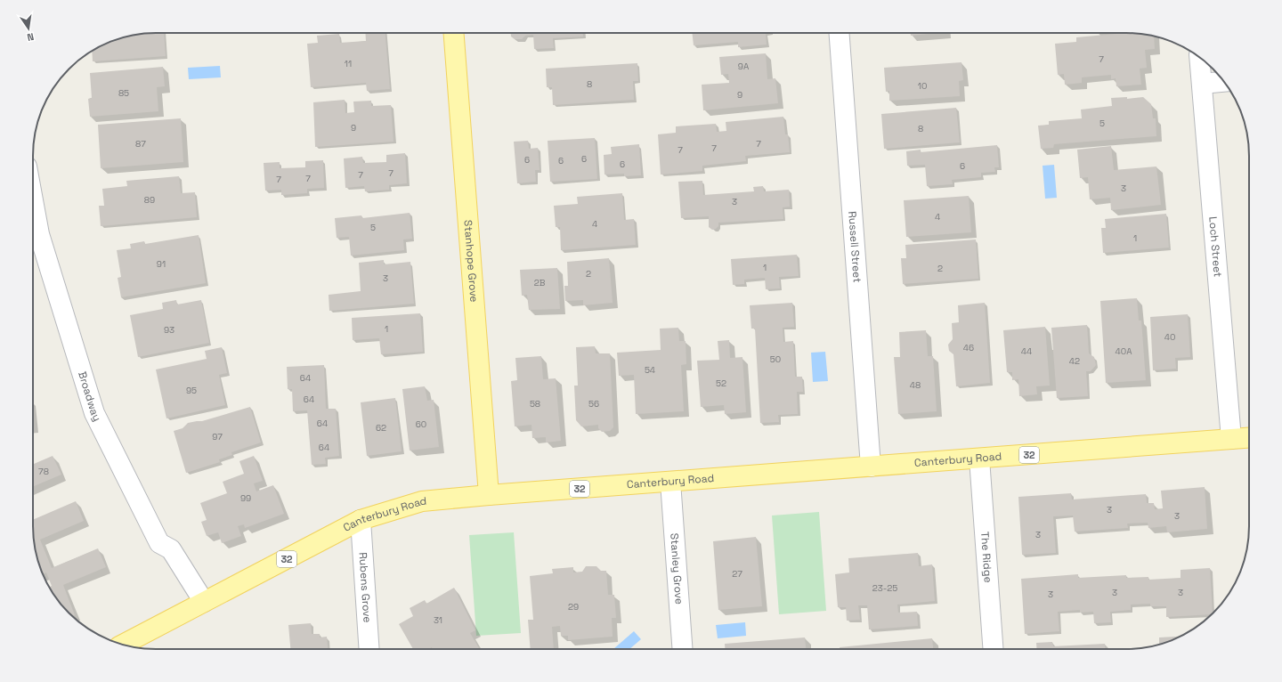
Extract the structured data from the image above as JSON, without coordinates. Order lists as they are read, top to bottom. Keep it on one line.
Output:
{"streets":{"main road":["Stanhope Grove","32","Canterbury Road"],"street":["Russell Street","Loch Street","Broadway","The Ridge","Stanley Grove","Rubens Grove"]},"crossings":[["Russell Street","Canterbury Road"],["Loch Street","Canterbury Road"],["Stanhope Grove","Canterbury Road"],["Broadway","Canterbury Road"],["Canterbury Road","The Ridge"],["Canterbury Road","Stanley Grove"],["Canterbury Road","Rubens Grove"]],"house_numbers":["7","11","9A","8","10","85","9","5","9","8","87","7","7","7","6","6","6","6","6","7","7","7","7","3","89","3","4","4","5","1","91","1","2","2","3","2B","1","93","40","46","44","40A","50","42","54","64","52","48","95","64","58","56","64","60","62","97","64","78","99","3","3","3","27","23-25","3","3","3","29","31"],"north":"bottom"}
